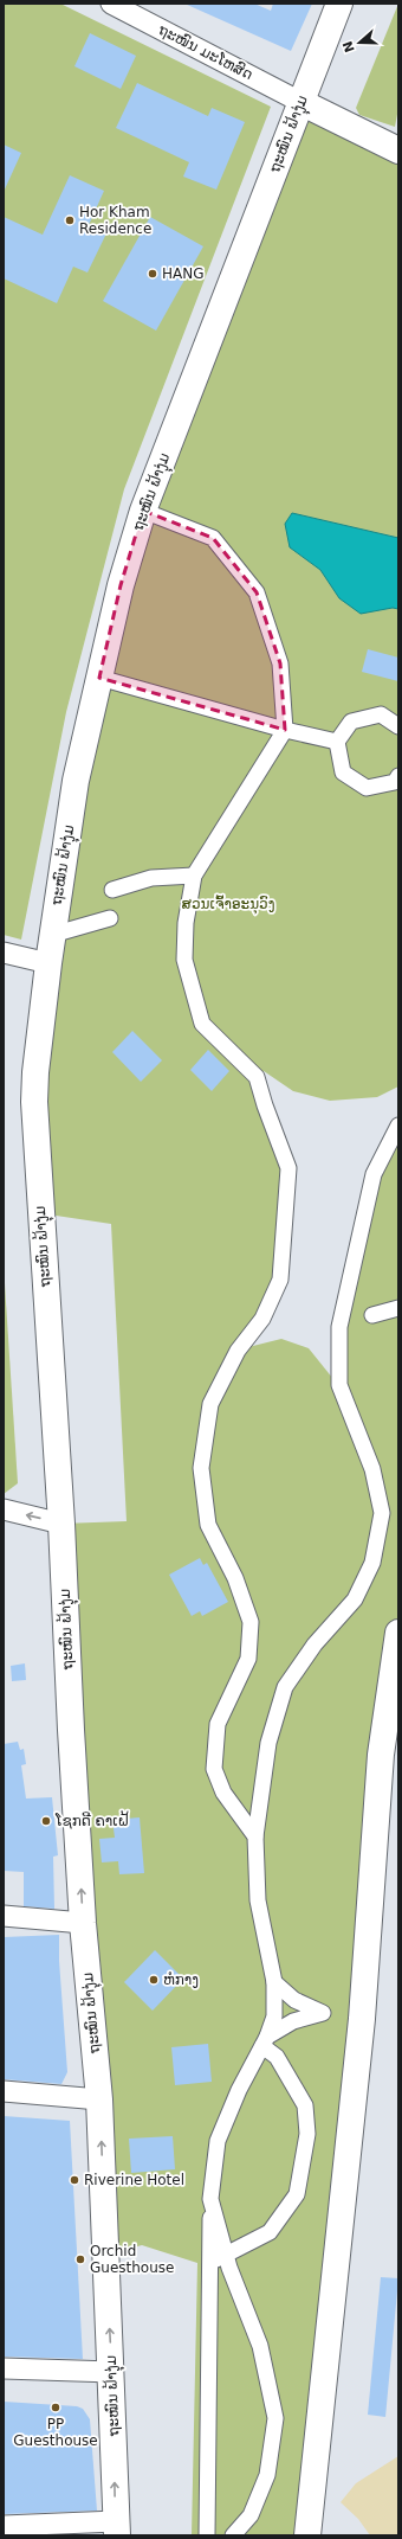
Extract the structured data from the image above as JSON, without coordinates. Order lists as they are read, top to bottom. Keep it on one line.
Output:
{"streets":{"street":["ຖະໜົນ ມະໂຫສົດ","ຖະໝົນ ຟ້າງຸ່ມ"]},"crossings":[["ຖະໜົນ ມະໂຫສົດ","ຖະໝົນ ຟ້າງຸ່ມ"]],"parks":["ສວນເຈົ້າອະນຸວົງ"],"places":["Hor Kham Residence","HANG","ໂຊກດີ ຄາເຝ້","ຫໍກາງ","Riverine Hotel","Orchid Guesthouse","PP Guesthouse"],"north":"left"}
